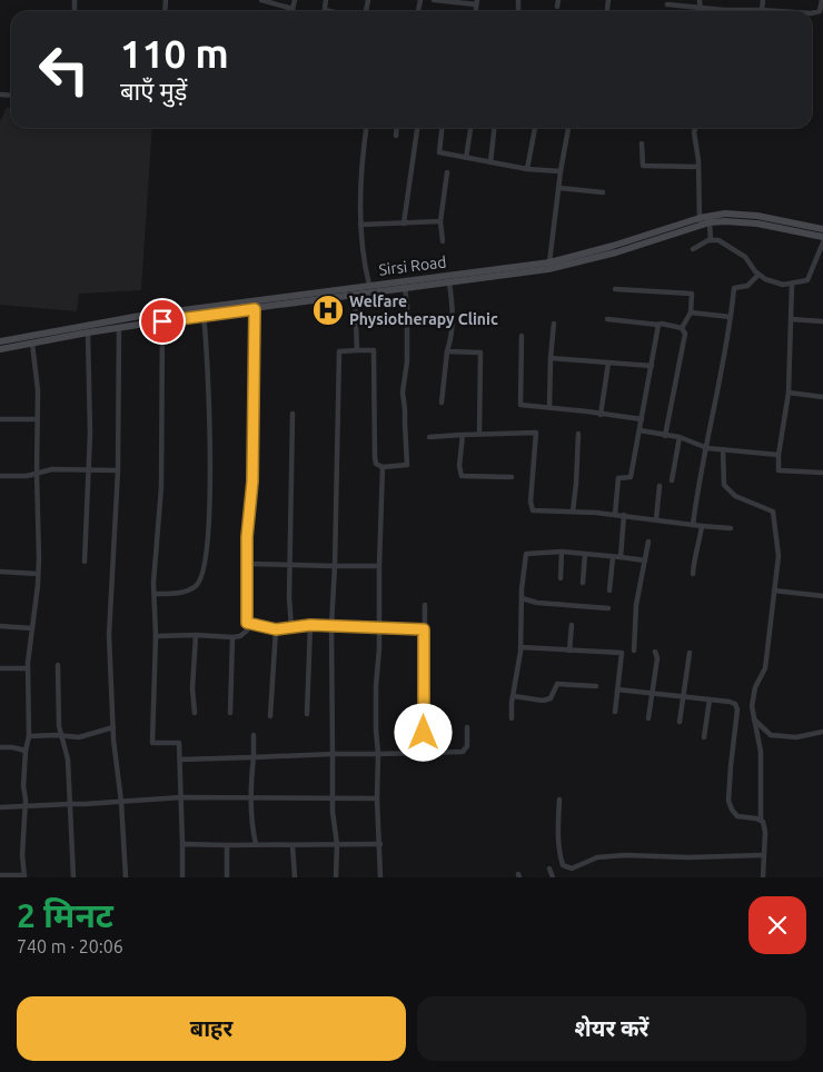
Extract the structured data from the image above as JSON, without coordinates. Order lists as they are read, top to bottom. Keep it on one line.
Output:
{"streets":{"main road":["Sirsi Road"]},"places":{"hospital":["Welfare Physiotherapy Clinic"]},"page":{"turn":["110 m","बाएँ मुड़ें"],"heading":["2 मिनट","740 m · 20:06"],"buttons":["बाहर","शेयर करें"]}}
